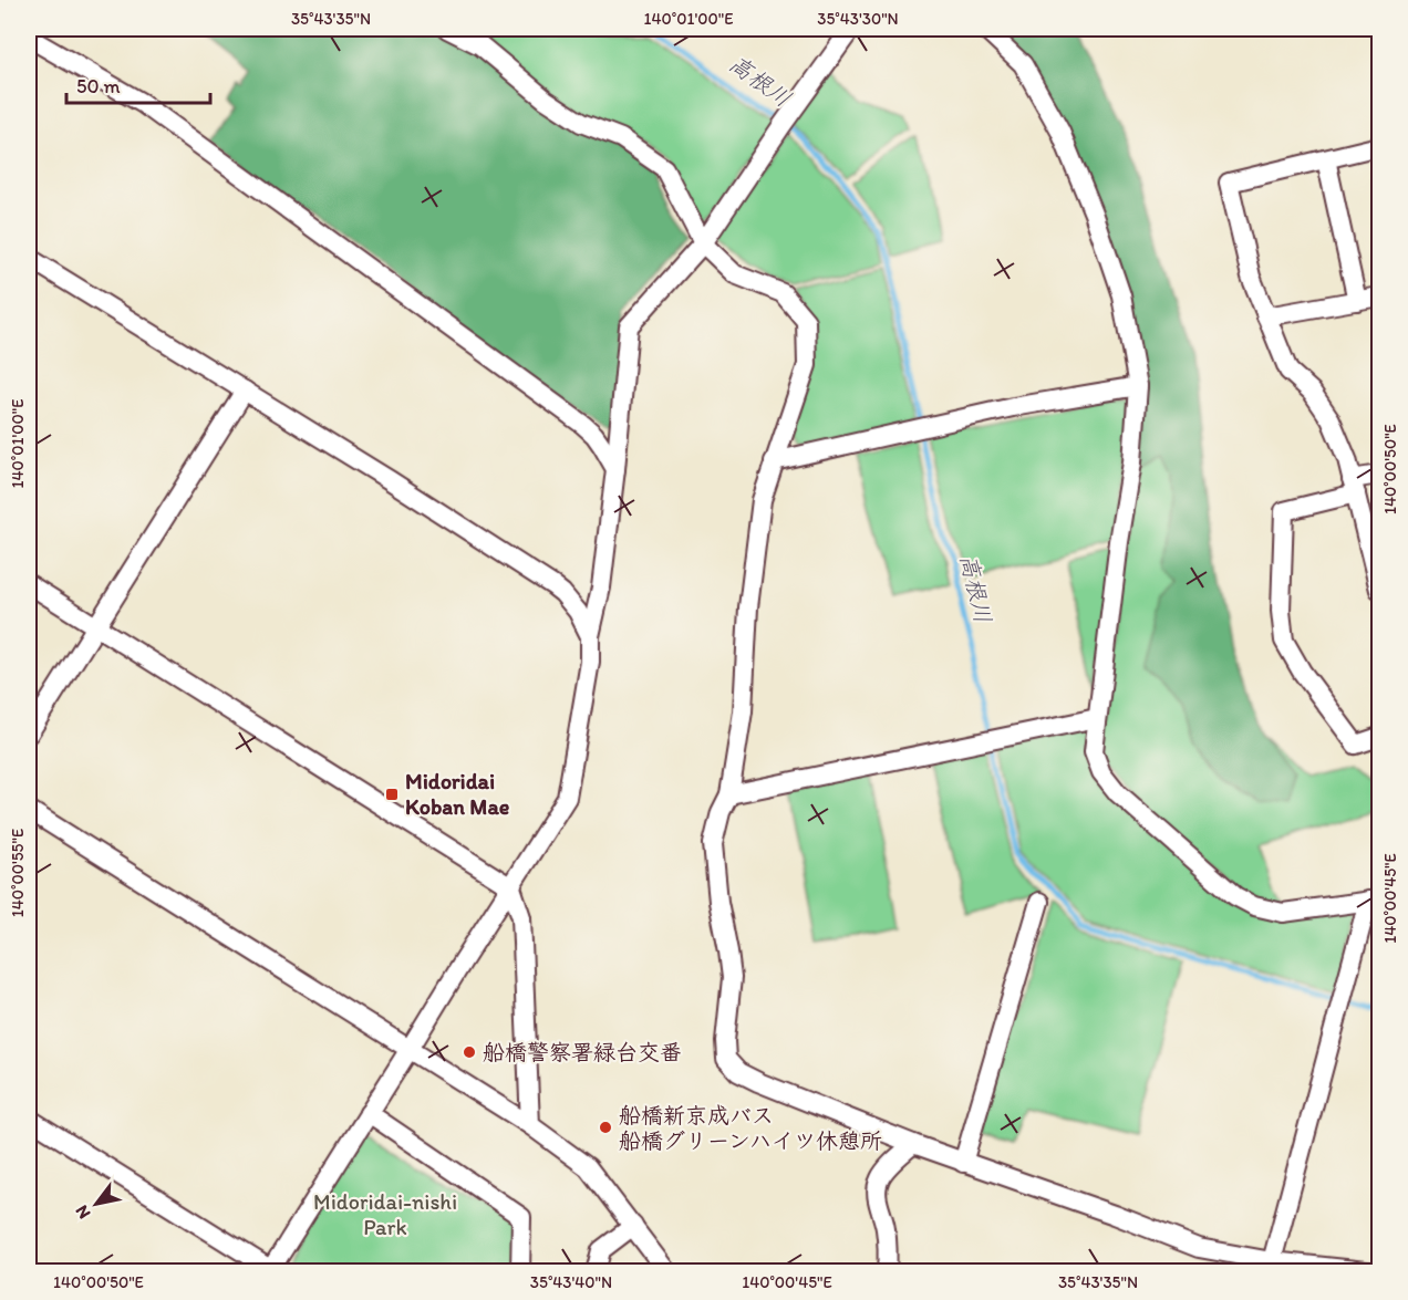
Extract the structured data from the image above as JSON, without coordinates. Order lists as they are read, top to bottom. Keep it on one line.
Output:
{"water":["高根川"],"parks":["Midoridai-nishi Park"],"places":{"transit":["Midoridai Koban Mae"],"other":["船橋警察署緑台交番","船橋新京成バス 船橋グリーンハイツ休憩所"]},"scale_bar":"50 m","north":"bottom left","coordinates":["35°43'35\"N","140°01'00\"E","35°43'30\"N","140°00'50\"E","140°00'55\"E","140°00'45\"E","35°43'40\"N"]}
